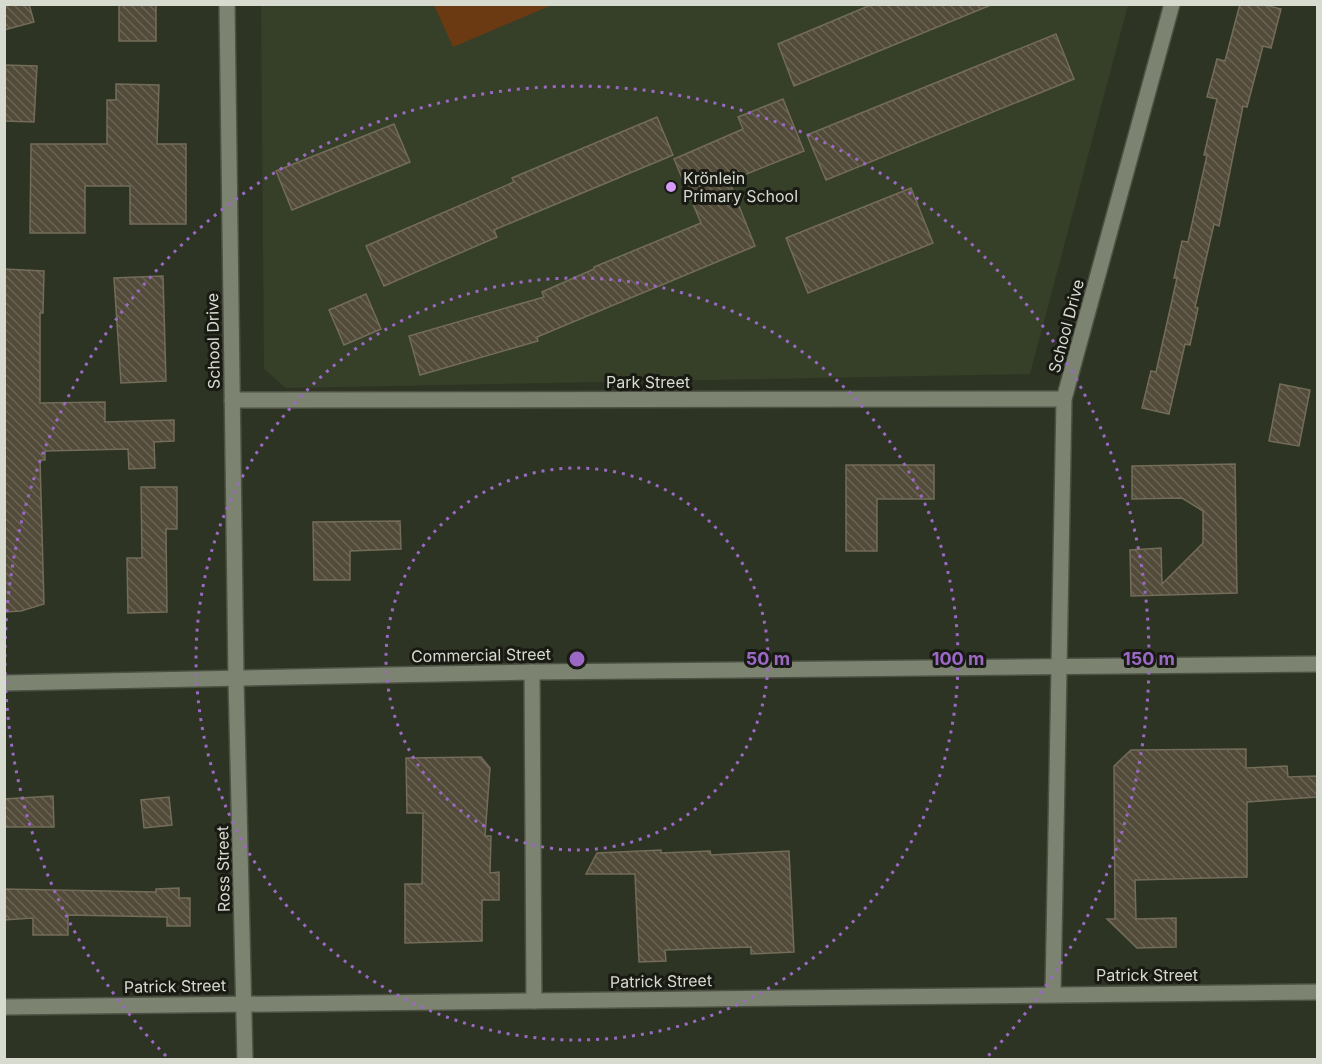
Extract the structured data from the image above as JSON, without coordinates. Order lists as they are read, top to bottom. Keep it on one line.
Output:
{"streets":{"street":["School Drive","Park Street","Commercial Street","Ross Street","Patrick Street"]},"crossings":[["School Drive","Park Street"],["School Drive","Commercial Street"],["School Drive","Ross Street"],["School Drive","Patrick Street"],["Commercial Street","Ross Street"],["Ross Street","Patrick Street"]],"places":["Krönlein Primary School"],"rings":["50 m","100 m","150 m"]}
